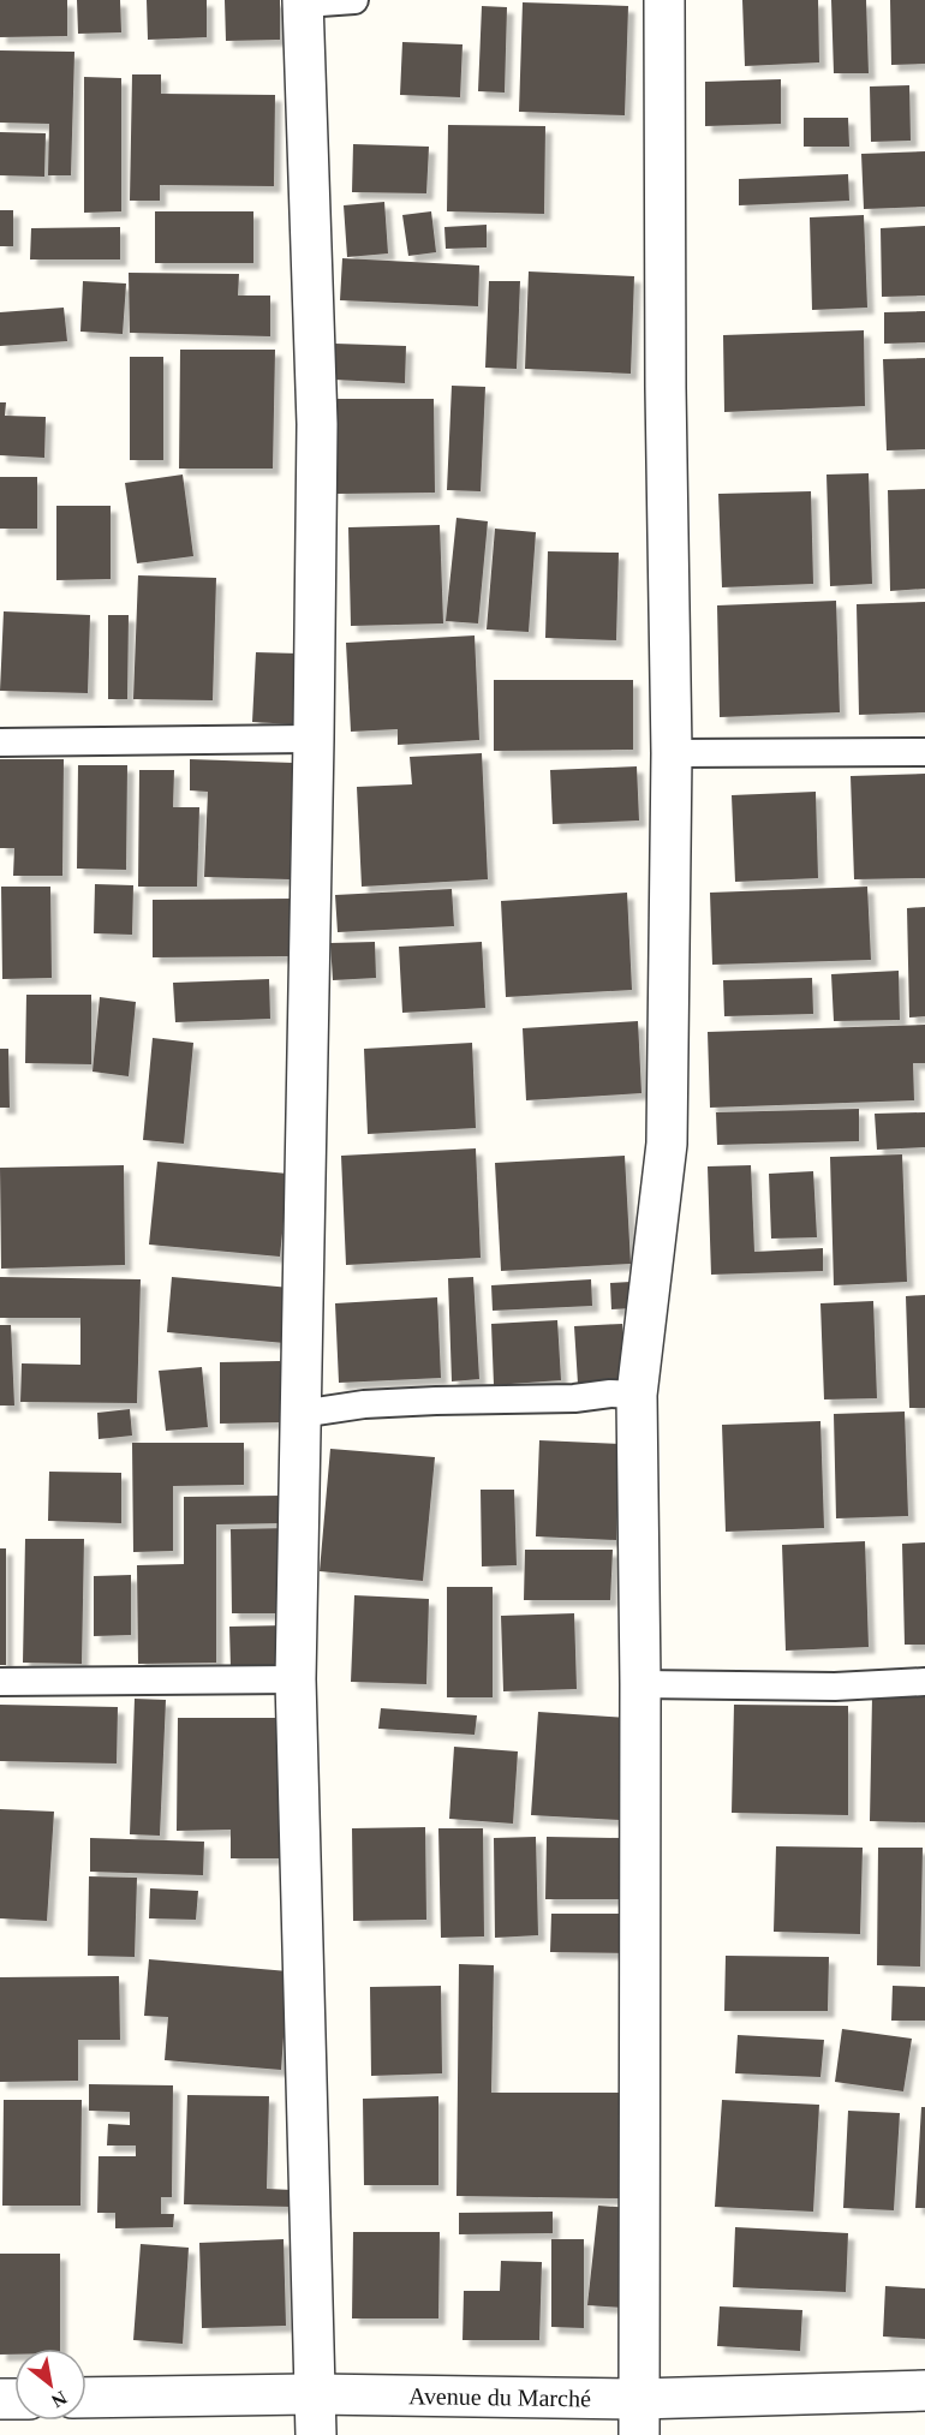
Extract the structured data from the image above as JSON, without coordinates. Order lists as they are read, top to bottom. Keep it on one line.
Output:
{"streets":{"street":["Avenue du Marché"]},"north":"bottom right"}
